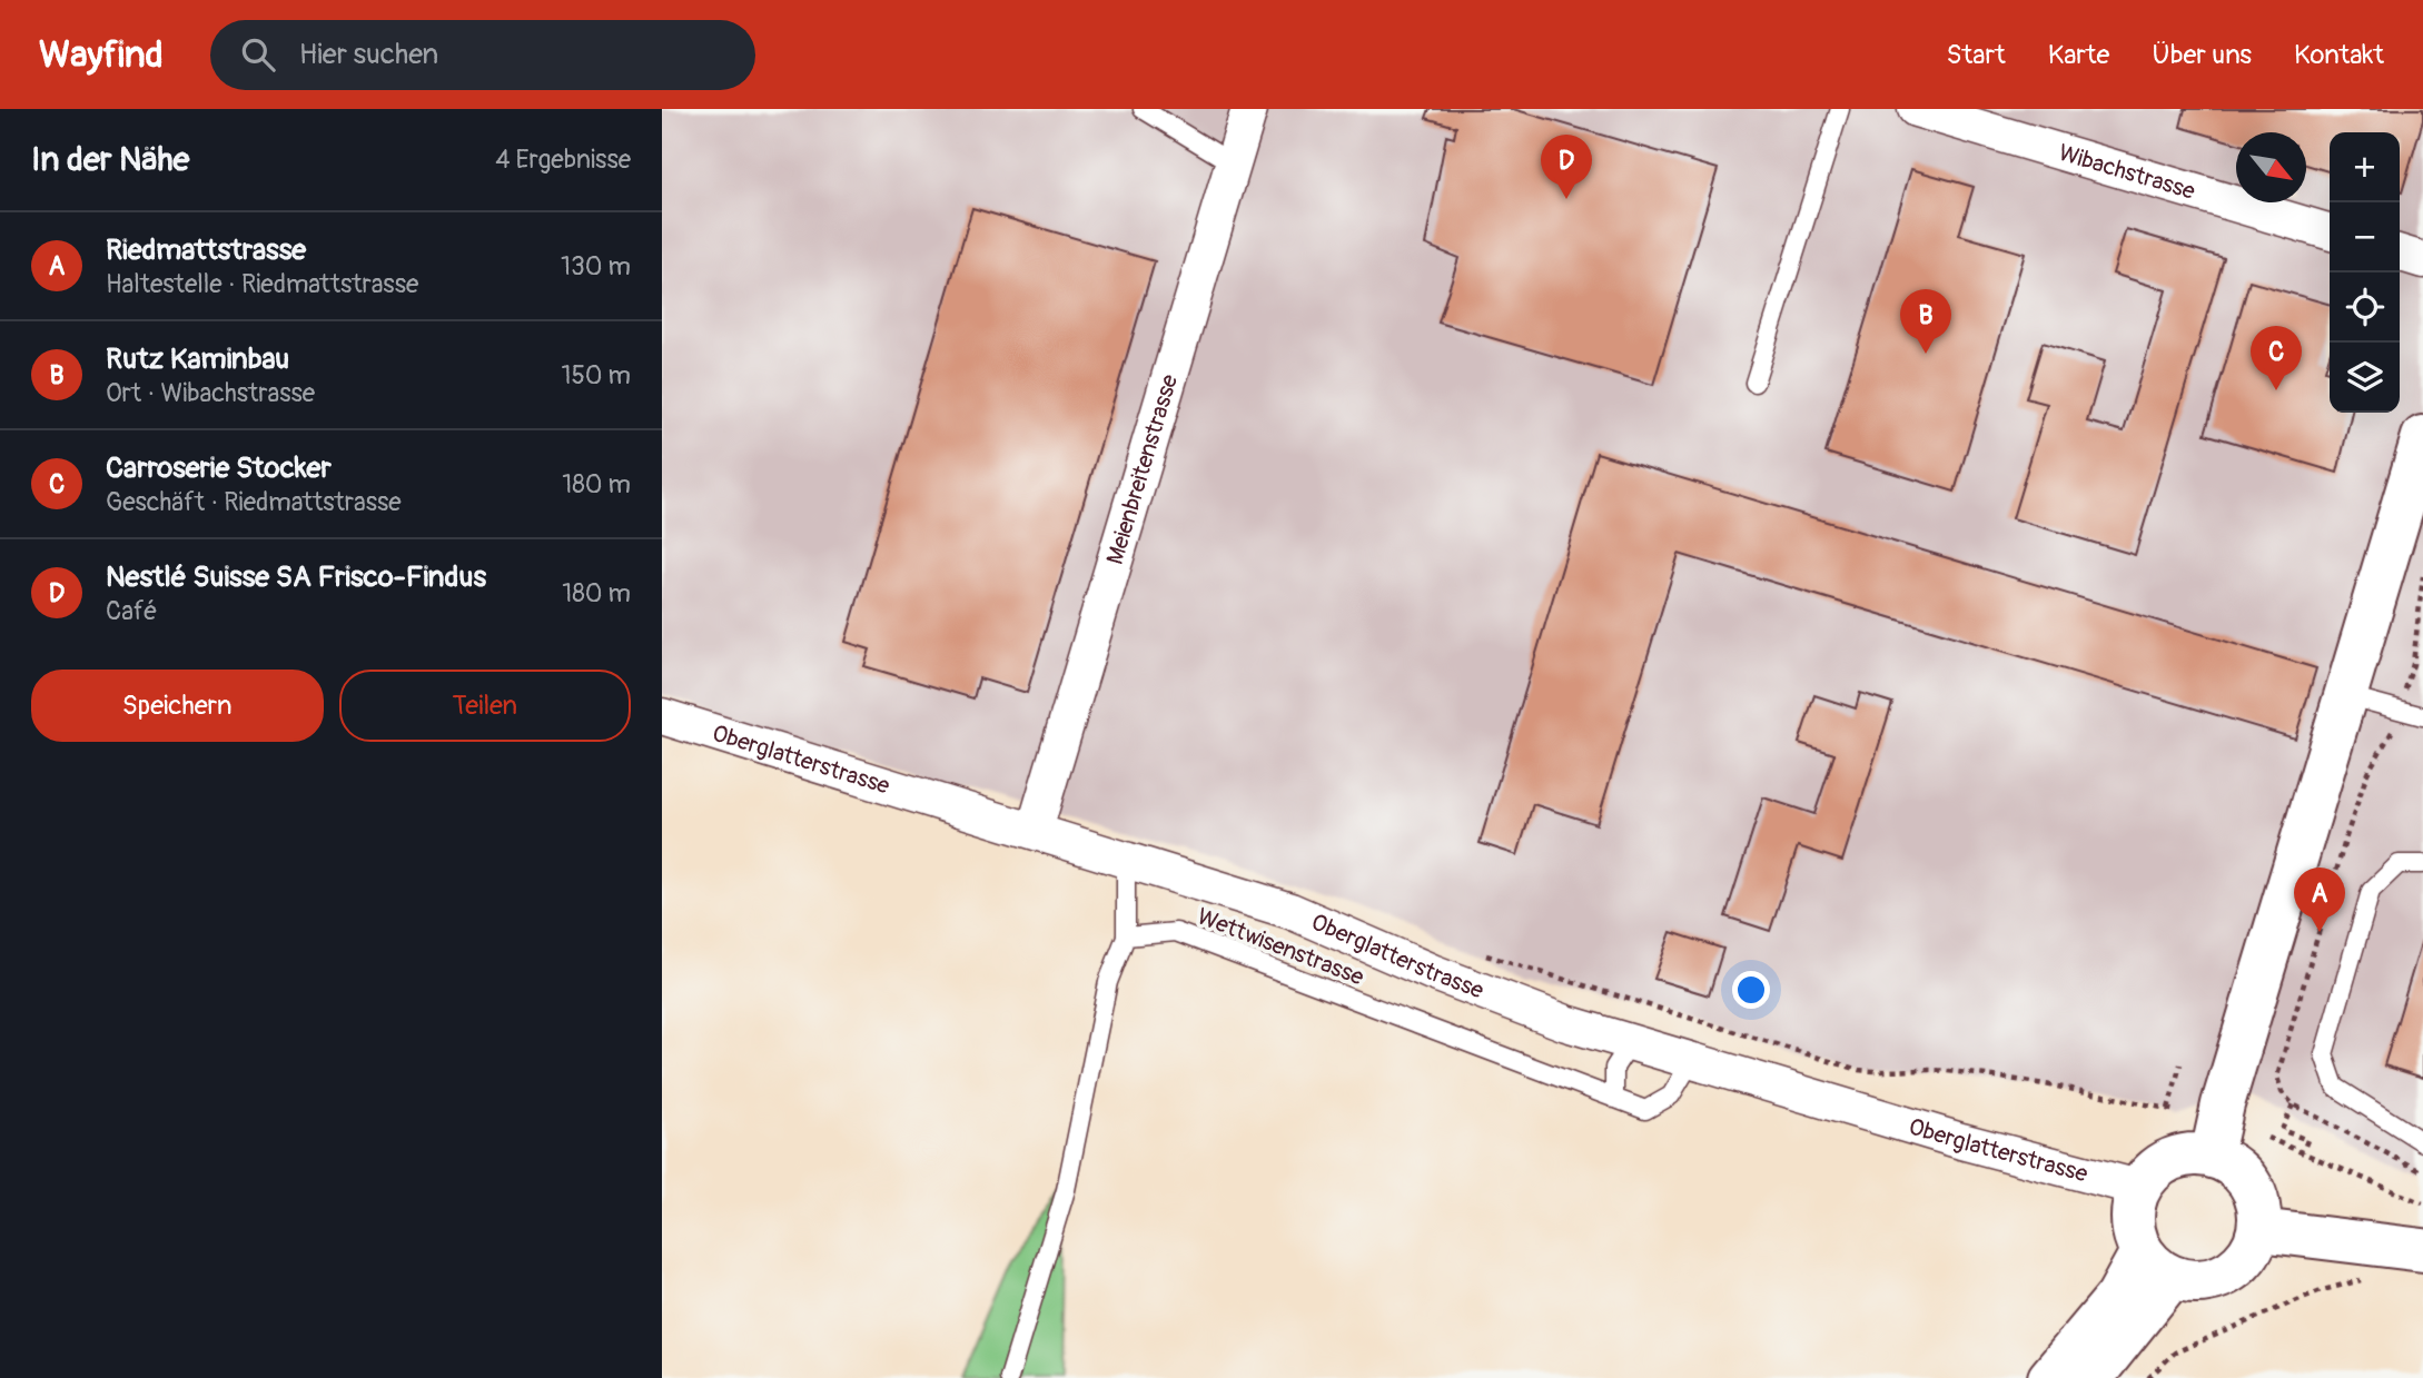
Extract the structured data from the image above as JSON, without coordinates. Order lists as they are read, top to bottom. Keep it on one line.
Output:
{"streets":{"street":["Wibachstrasse","Meienbreitenstrasse","Oberglatterstrasse"],"lane":["Wettwisenstrasse"]},"crossings":[["Meienbreitenstrasse","Oberglatterstrasse"],["Oberglatterstrasse","Wettwisenstrasse"]],"north":"bottom right","page":{"header":"Wayfind","search":"Hier suchen","nav":["Start","Karte","Über uns","Kontakt"],"heading":["In der Nähe","4 Ergebnisse"],"map_buttons":["+","−"],"pins":["D","B","C","A"],"list":[{"mark":"A","name":"Riedmattstrasse","note":"Haltestelle · Riedmattstrasse","value":"130 m"},{"mark":"B","name":"Rutz Kaminbau","note":"Ort · Wibachstrasse","value":"150 m"},{"mark":"C","name":"Carroserie Stocker","note":"Geschäft · Riedmattstrasse","value":"180 m"},{"mark":"D","name":"Nestlé Suisse SA Frisco-Findus","note":"Café","value":"180 m"}],"buttons":["Speichern","Teilen"]}}
